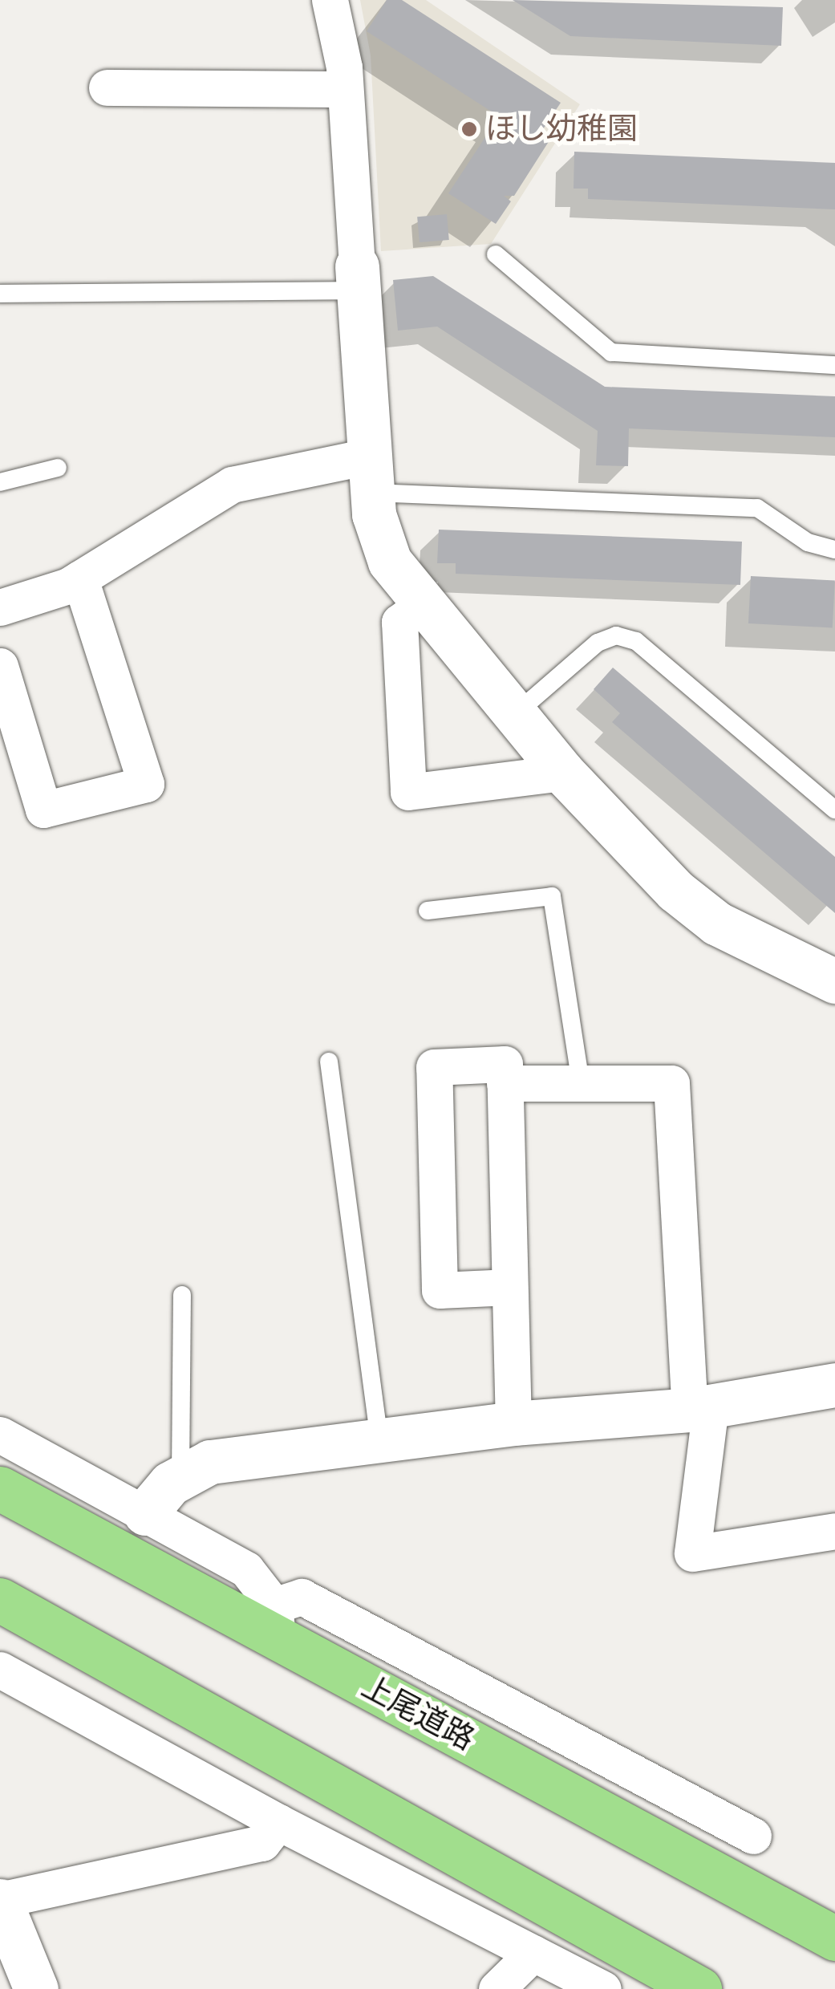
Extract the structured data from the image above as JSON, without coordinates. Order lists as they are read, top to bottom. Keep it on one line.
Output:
{"streets":{"highway":["上尾道路"]},"places":["ほし幼稚園"]}
